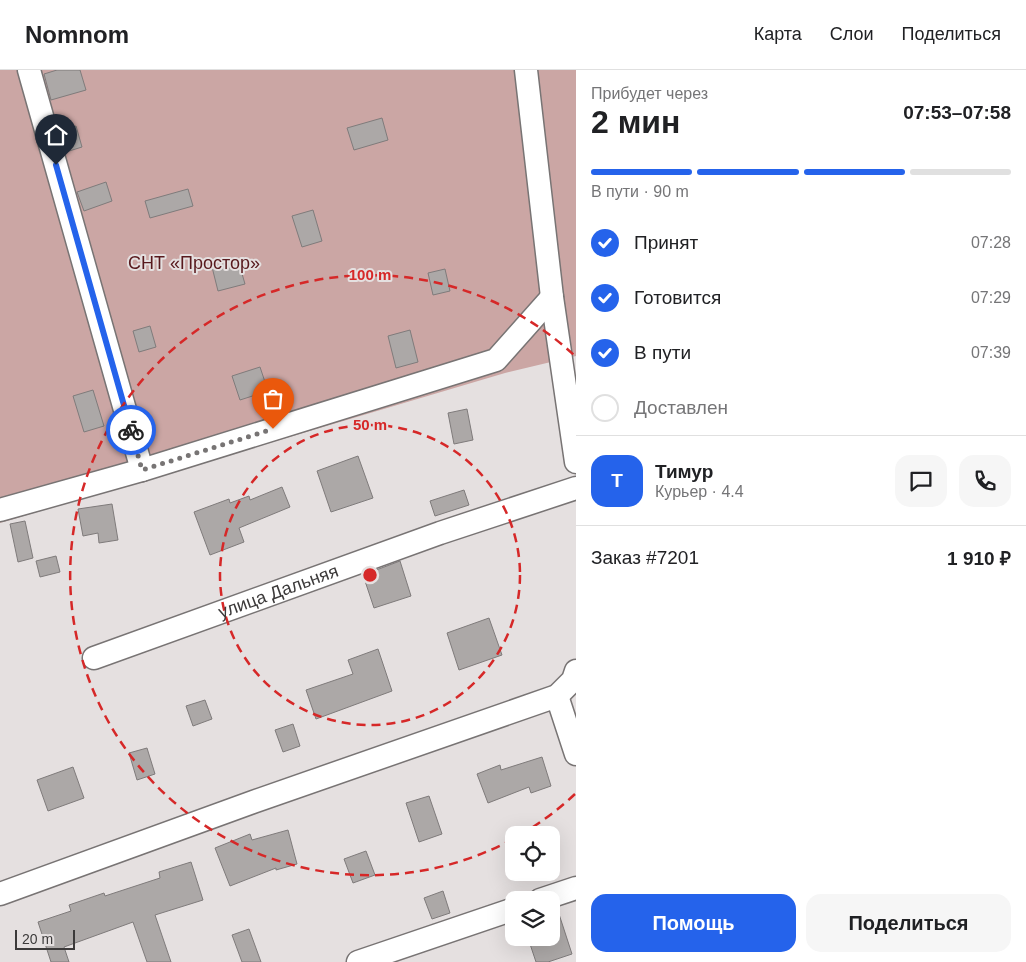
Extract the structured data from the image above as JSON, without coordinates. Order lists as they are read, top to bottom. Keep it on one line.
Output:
{"streets":{"street":["улица Дальняя"]},"parks":["СНТ «Простор»"],"scale_bar":"20 m","page":{"header":"Nomnom","nav":["Карта","Слои","Поделиться"],"heading":["2 мин","Прибудет через","07:53–07:58"],"panel":["Тимур","Курьер · 4.4","Заказ #7201","1 910 ₽"],"bar":"В пути · 90 m","list":[["Принят","07:28"],["Готовится","07:29"],["В пути","07:39"],"Доставлен"],"round":"Т","buttons":["Помощь","Поделиться"],"scale":"20 m"},"rings":["100 m","50 m"]}
